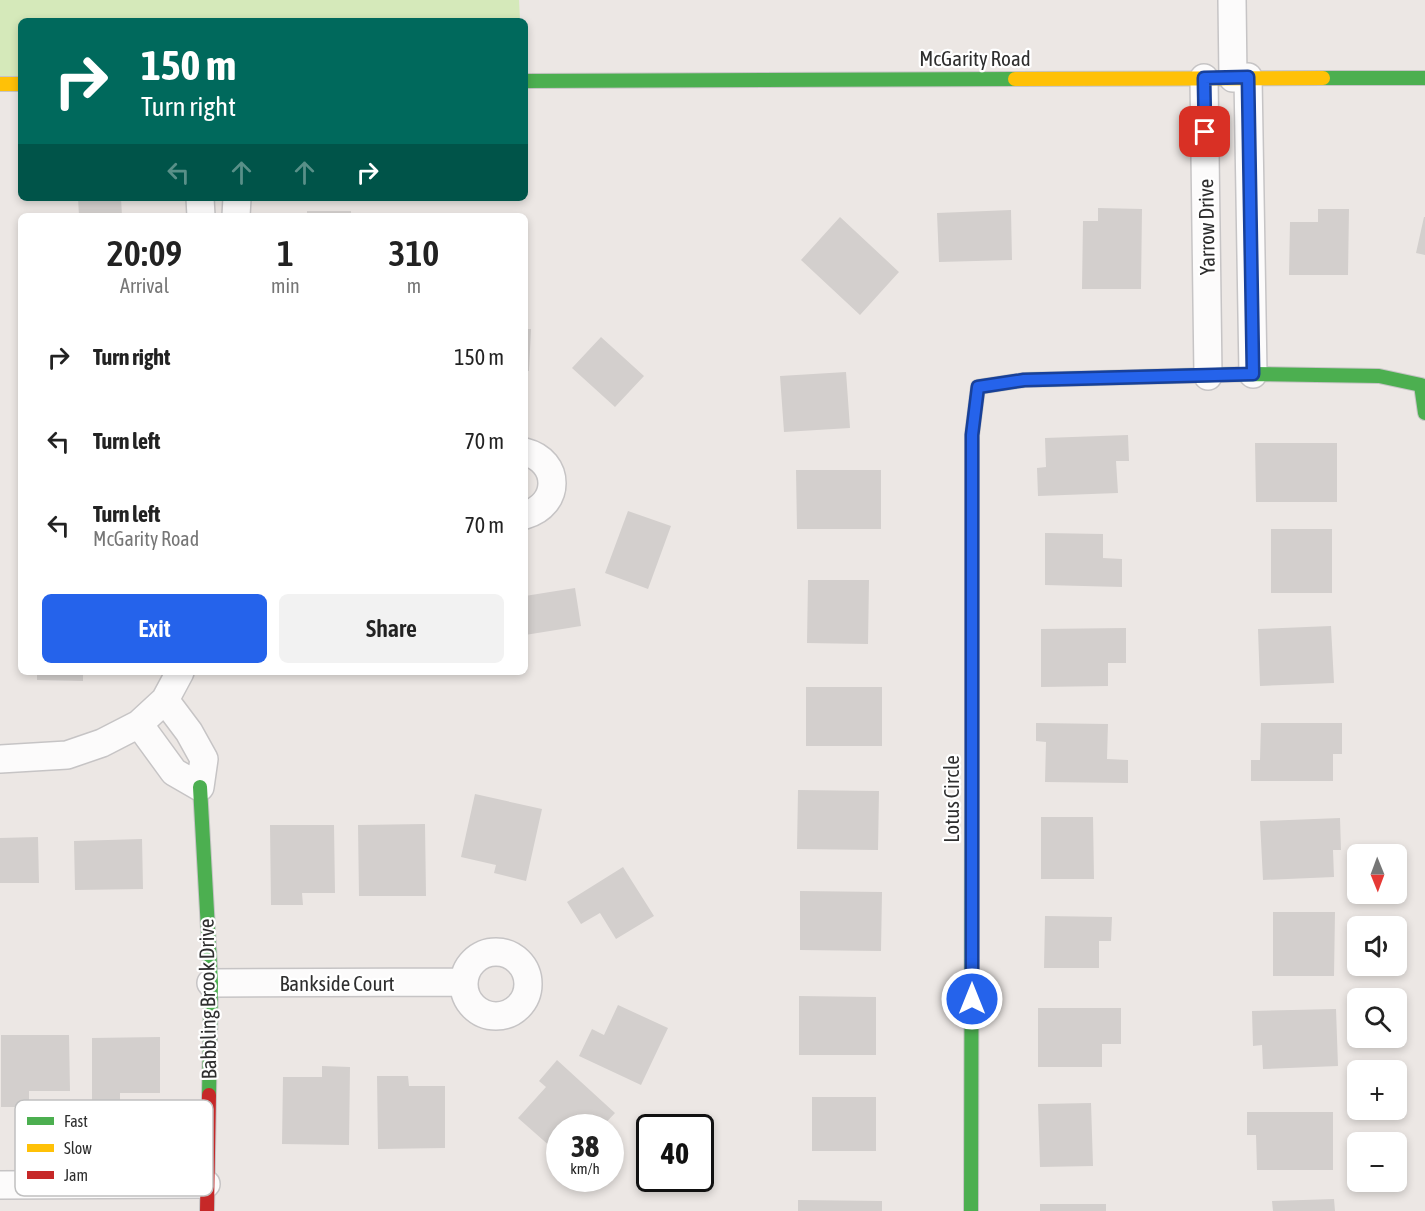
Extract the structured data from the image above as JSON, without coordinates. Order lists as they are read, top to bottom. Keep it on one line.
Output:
{"streets":{"street":["McGarity Road","Yarrow Drive","Lotus Circle","Bankside Court","Babbling Brook Drive"]},"crossings":[["McGarity Road","Yarrow Drive"],["Yarrow Drive","Lotus Circle"],["Bankside Court","Babbling Brook Drive"]],"legend":["Fast","Slow","Jam"],"north":"bottom","page":{"turn":["150 m","Turn right"],"eta":["20:09","Arrival","1","min","310","m"],"list":[{"name":"Turn right","value":"150 m"},{"name":"Turn left","value":"70 m"},{"name":"Turn left","note":"McGarity Road","value":"70 m"}],"buttons":["Exit","Share"],"map_buttons":["+","−"],"speed":"38 km/h","limit":"40"}}
